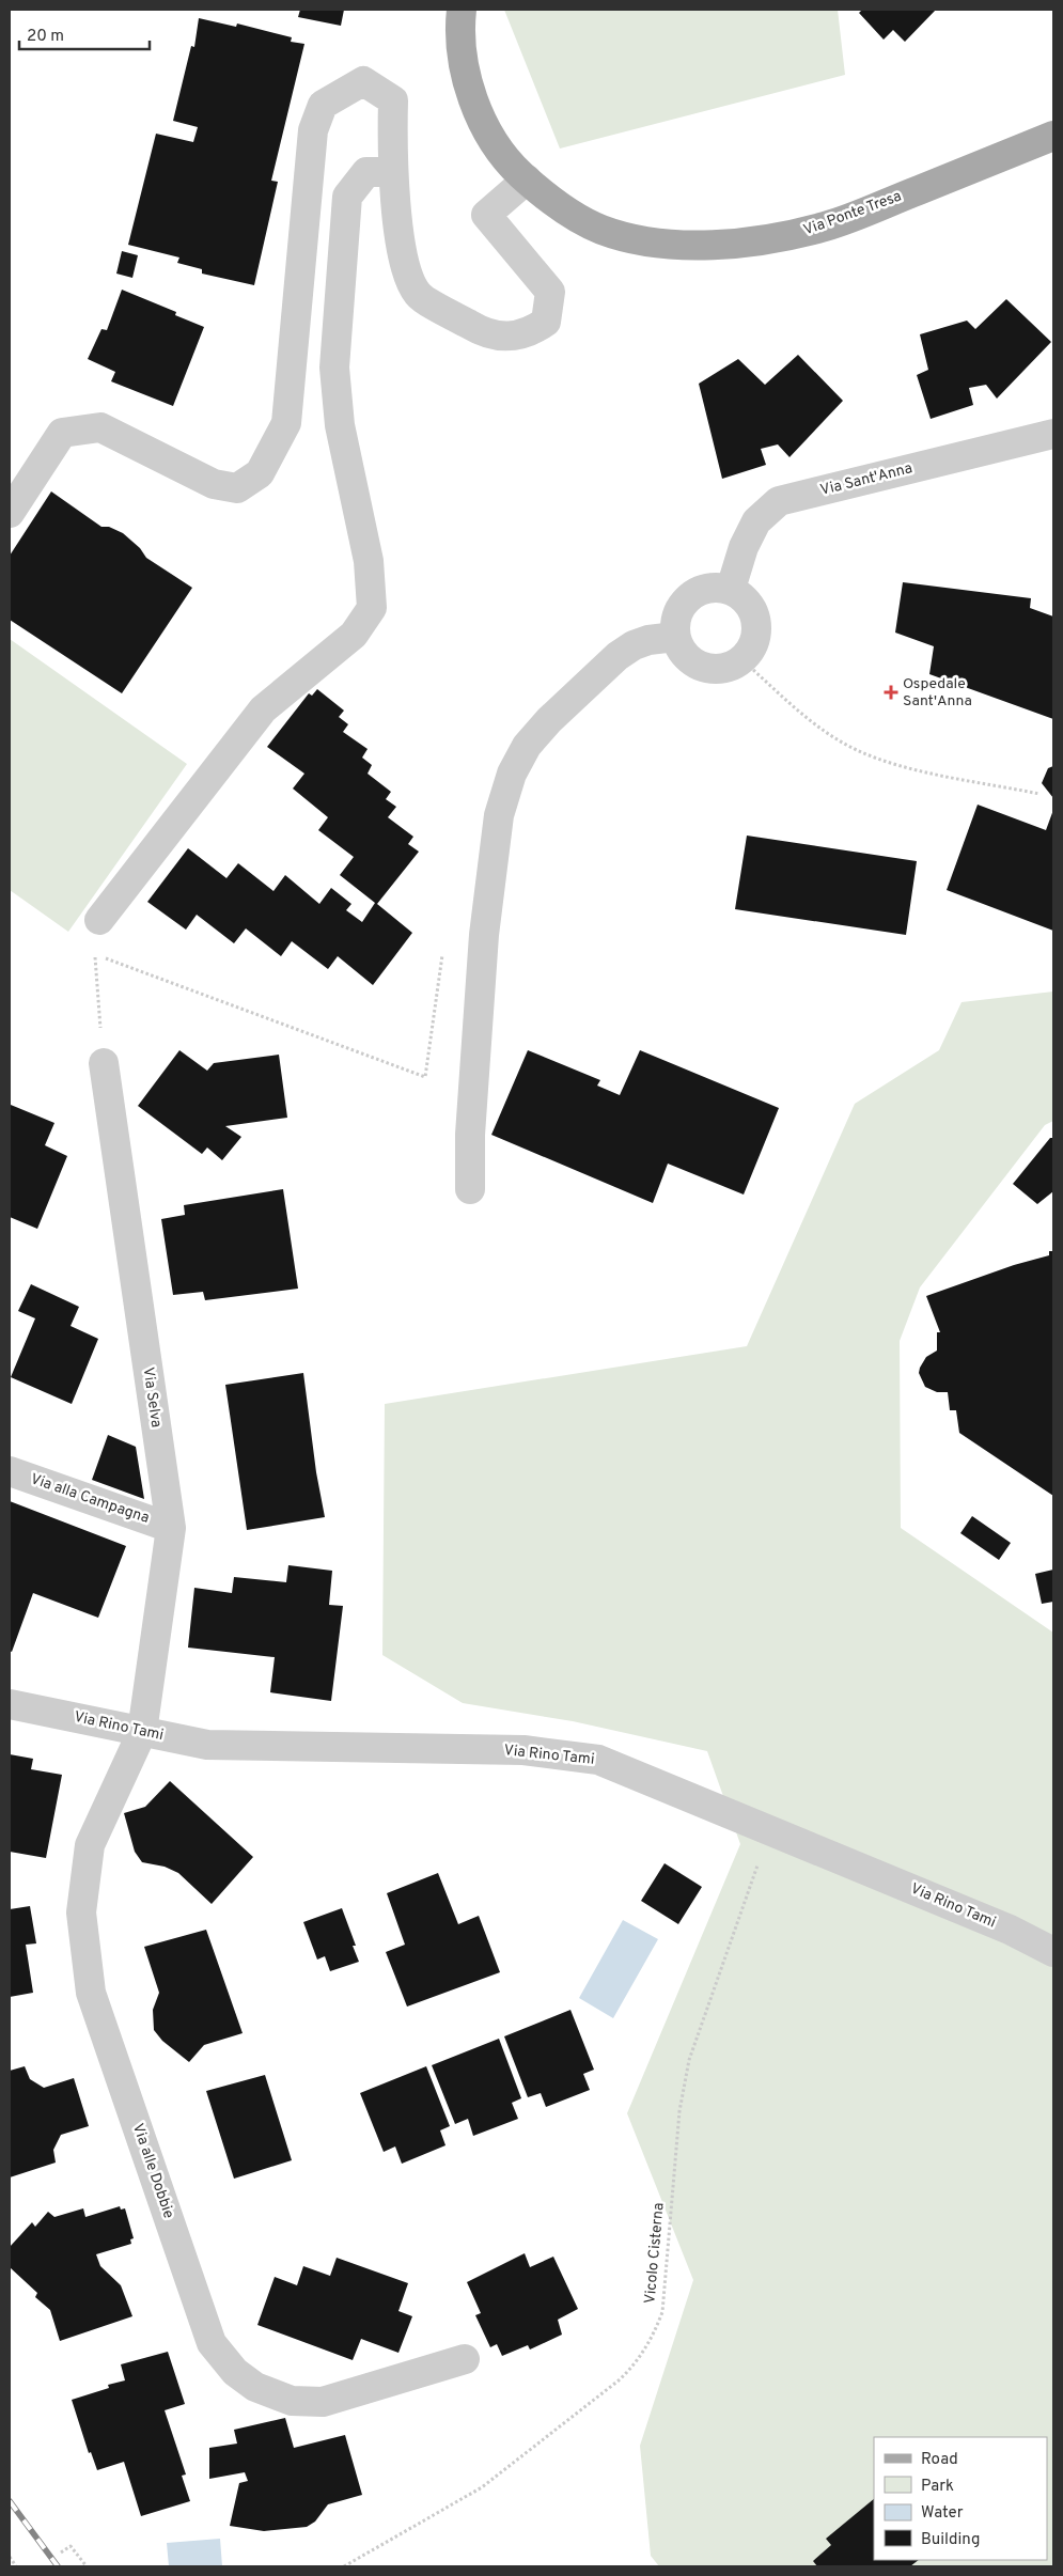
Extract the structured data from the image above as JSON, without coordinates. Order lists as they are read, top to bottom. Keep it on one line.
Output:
{"streets":{"main road":["Via Ponte Tresa"],"street":["Via Sant'Anna","Via Selva","Via alla Campagna","Via Rino Tami","Via alle Dobbie"],"path":["Vicolo Cisterna"]},"crossings":[["Via Selva","Via alla Campagna"],["Via Selva","Via Rino Tami"],["Via Selva","Via alle Dobbie"],["Via Rino Tami","Via alle Dobbie"],["Via Rino Tami","Vicolo Cisterna"]],"places":{"health":["Ospedale Sant'Anna"]},"legend":["Road","Park","Water","Building"],"scale_bar":"20 m"}
